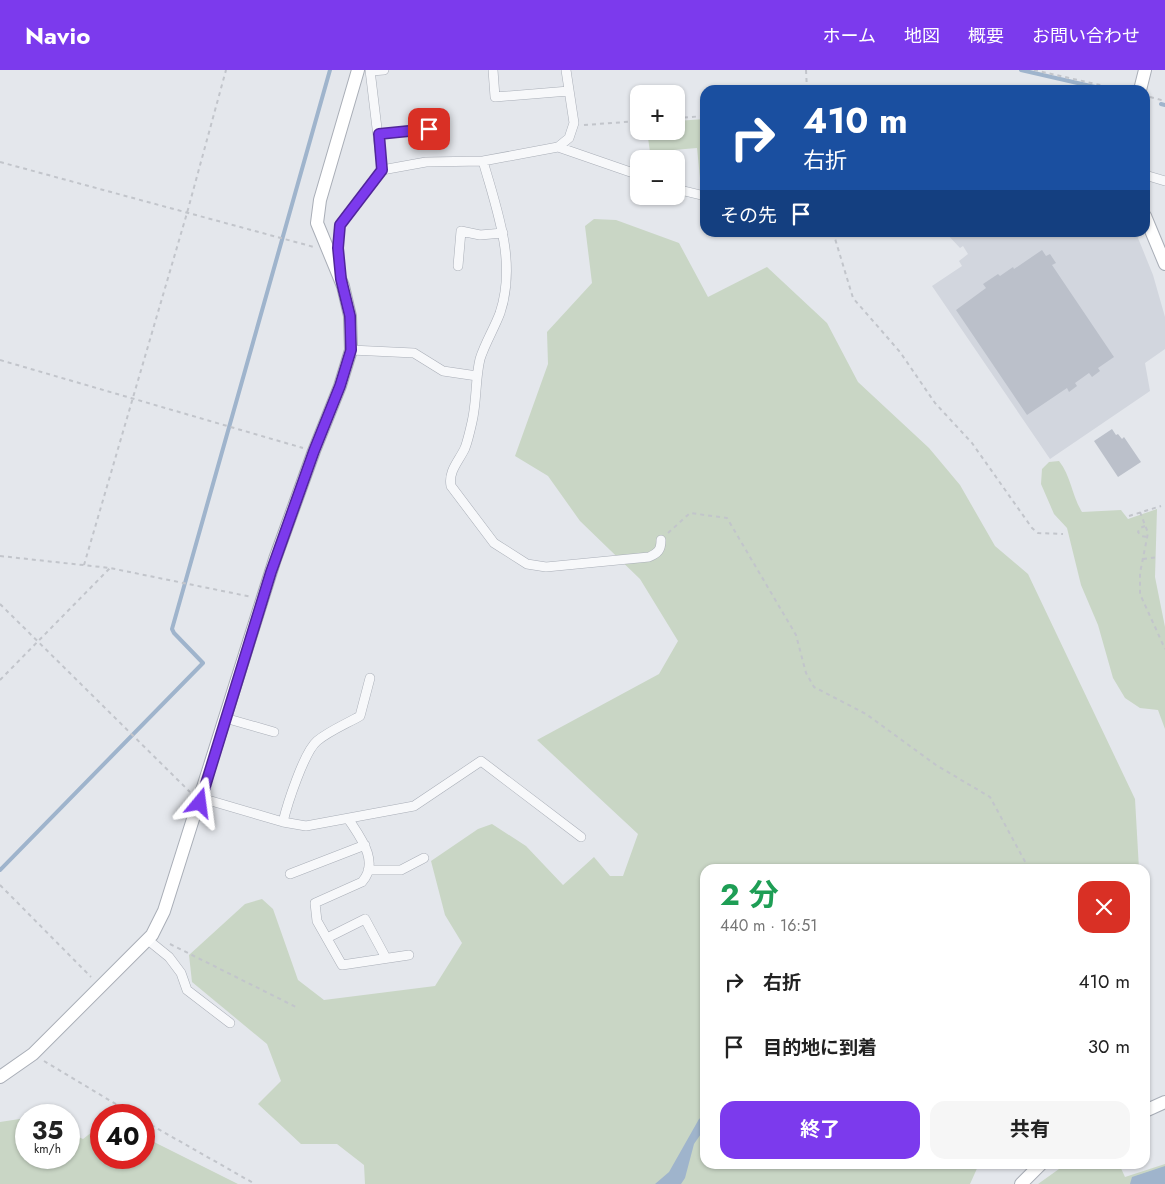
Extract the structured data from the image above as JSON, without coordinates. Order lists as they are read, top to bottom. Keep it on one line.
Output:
{"page":{"header":"Navio","nav":["ホーム","地図","概要","お問い合わせ"],"map_buttons":["+","−"],"turn":["410 m","右折"],"then":"その先","heading":["2 分","440 m · 16:51"],"list":[{"name":"右折","value":"410 m"},{"name":"目的地に到着","value":"30 m"}],"buttons":["終了","共有"],"speed":"35 km/h","limit":"40"}}
